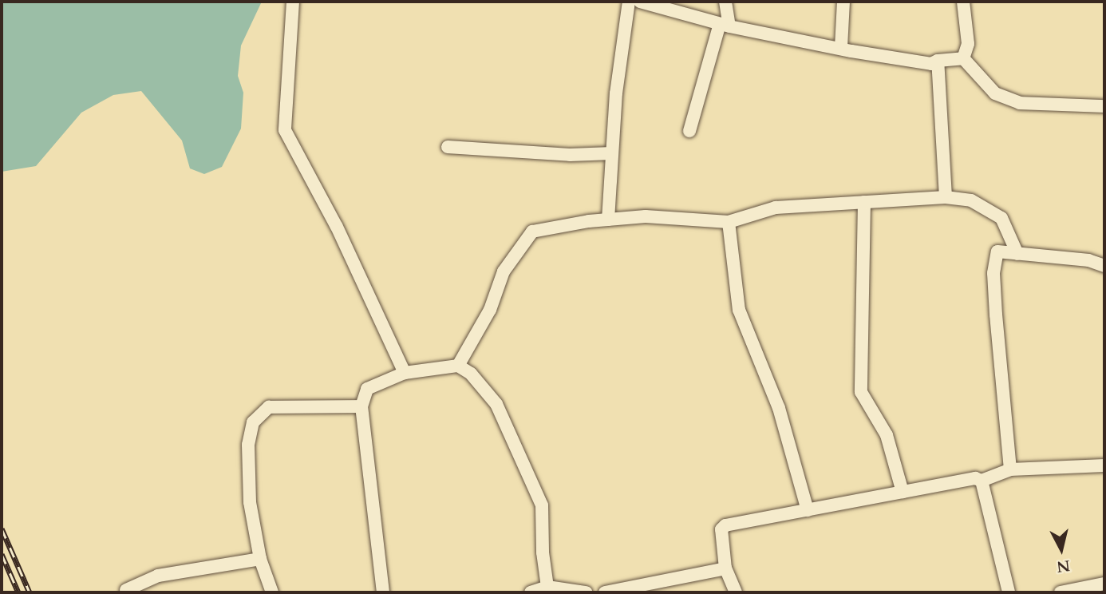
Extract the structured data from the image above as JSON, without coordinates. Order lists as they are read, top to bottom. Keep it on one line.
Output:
{"north":"bottom"}
